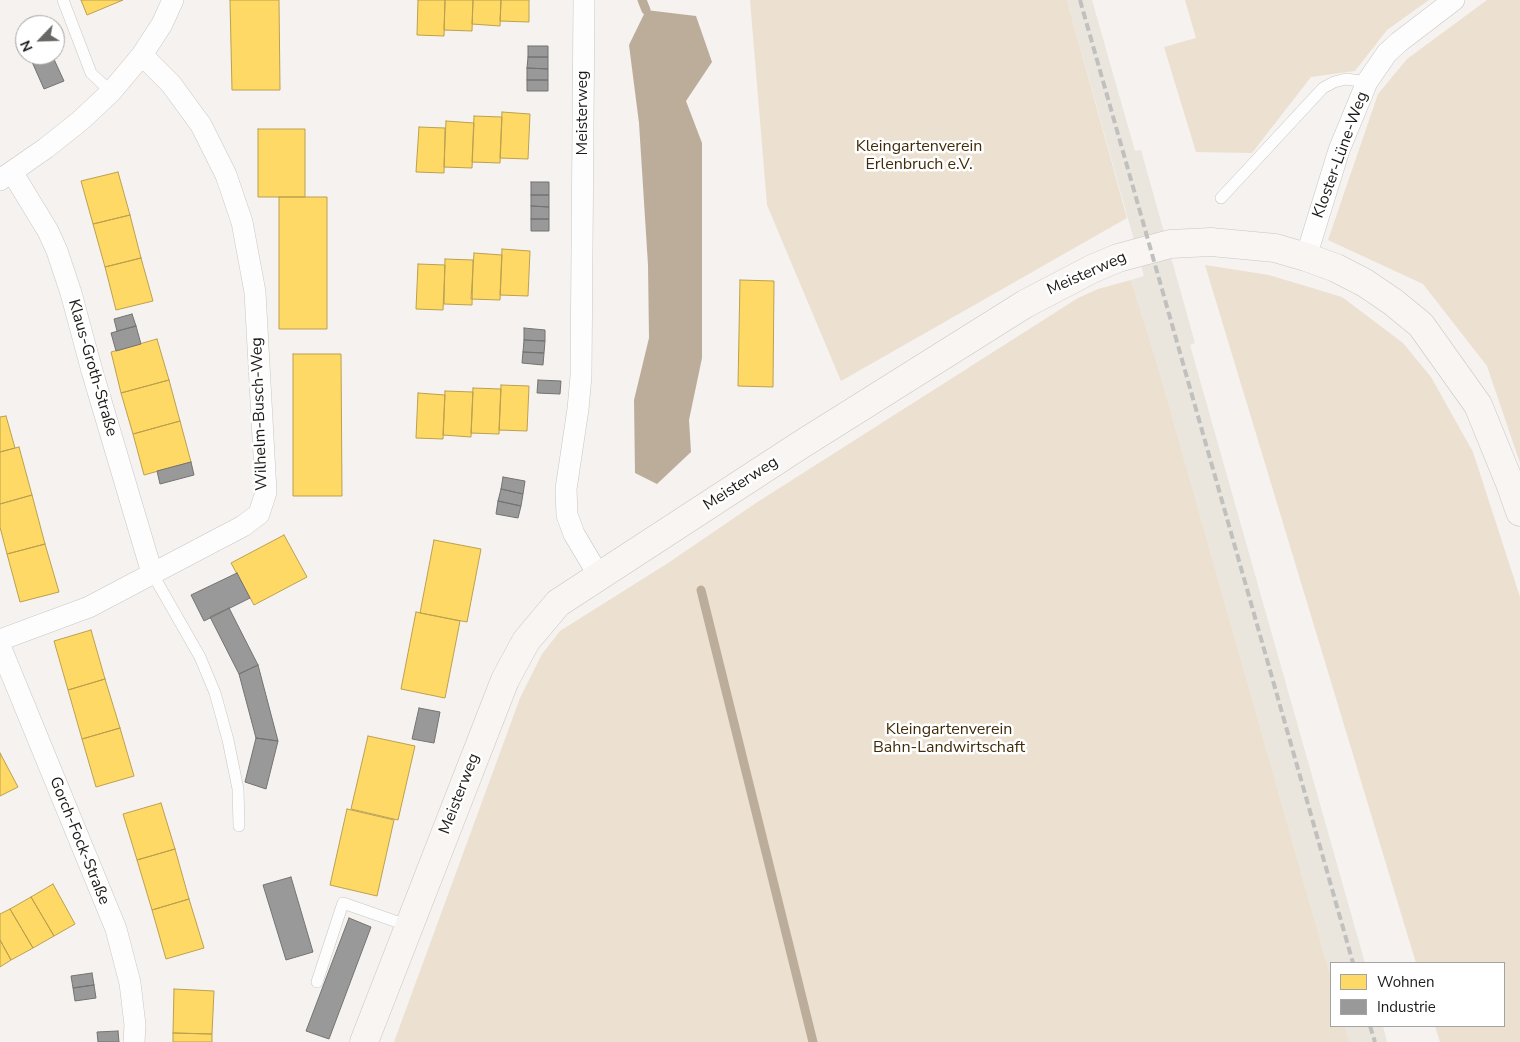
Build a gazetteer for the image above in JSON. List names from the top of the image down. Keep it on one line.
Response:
{"streets":{"street":["Meisterweg","Kloster-Lüne-Weg","Klaus-Groth-Straße","Wilhelm-Busch-Weg","Gorch-Fock-Straße"]},"crossings":[["Meisterweg","Kloster-Lüne-Weg"],["Klaus-Groth-Straße","Wilhelm-Busch-Weg"]],"parks":["Kleingartenverein Erlenbruch e.V.","Kleingartenverein Bahn-Landwirtschaft"],"legend":["Wohnen","Industrie"],"north":"bottom left"}
